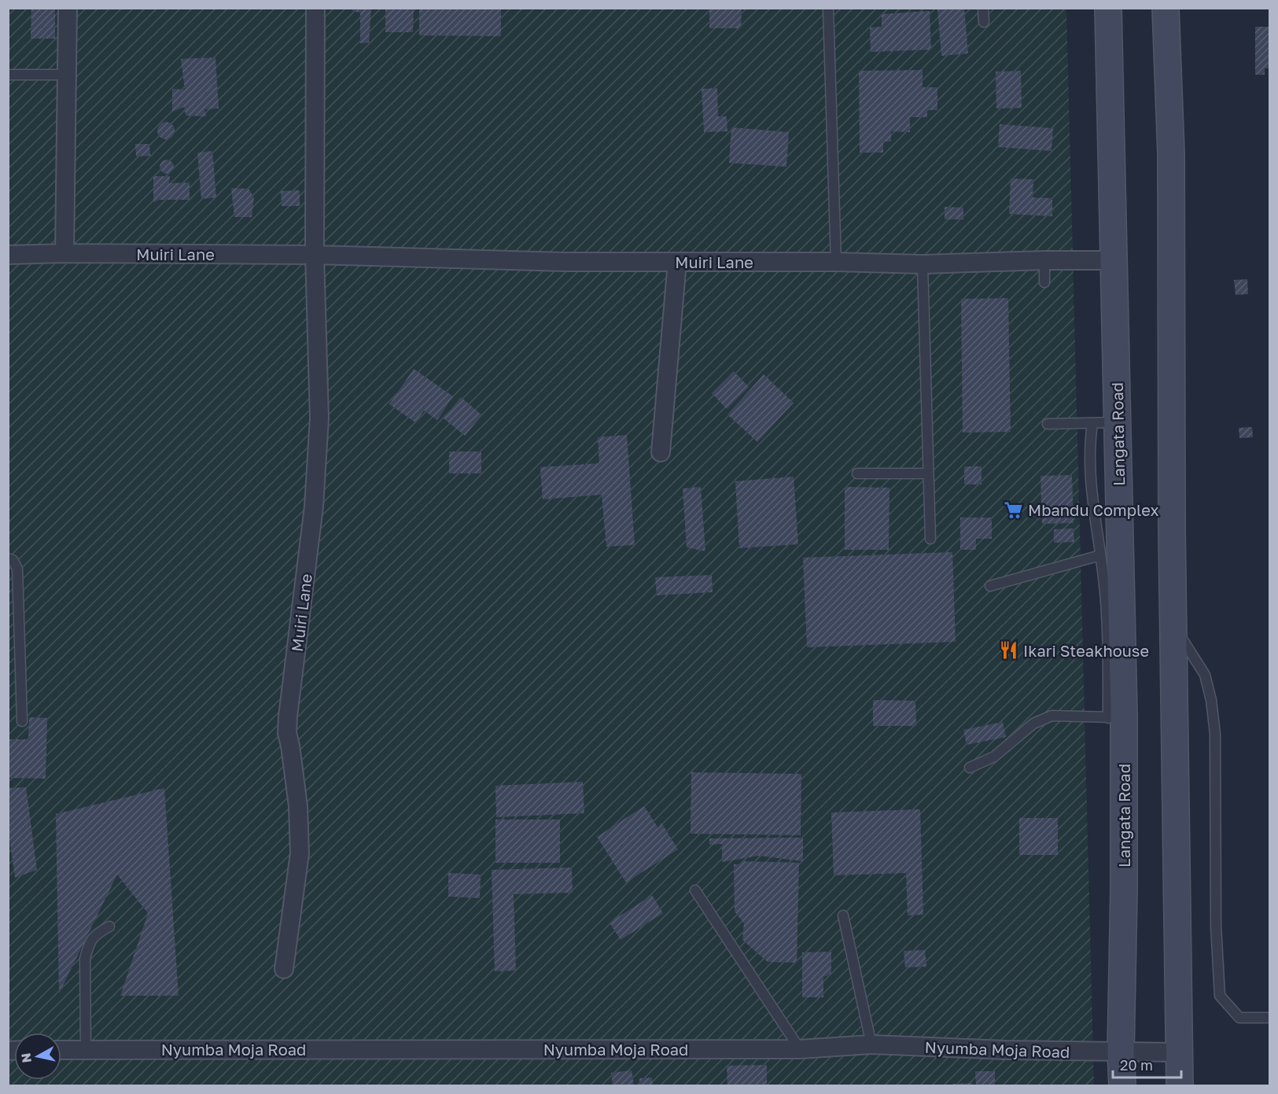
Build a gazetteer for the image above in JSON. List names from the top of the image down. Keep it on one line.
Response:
{"streets":{"main road":["Langata Road"],"street":["Muiri Lane","Nyumba Moja Road"]},"crossings":[["Muiri Lane","Langata Road"],["Langata Road","Nyumba Moja Road"]],"places":{"supermarket":["Mbandu Complex"],"restaurant":["Ikari Steakhouse"]},"scale_bar":"20 m","north":"left"}
